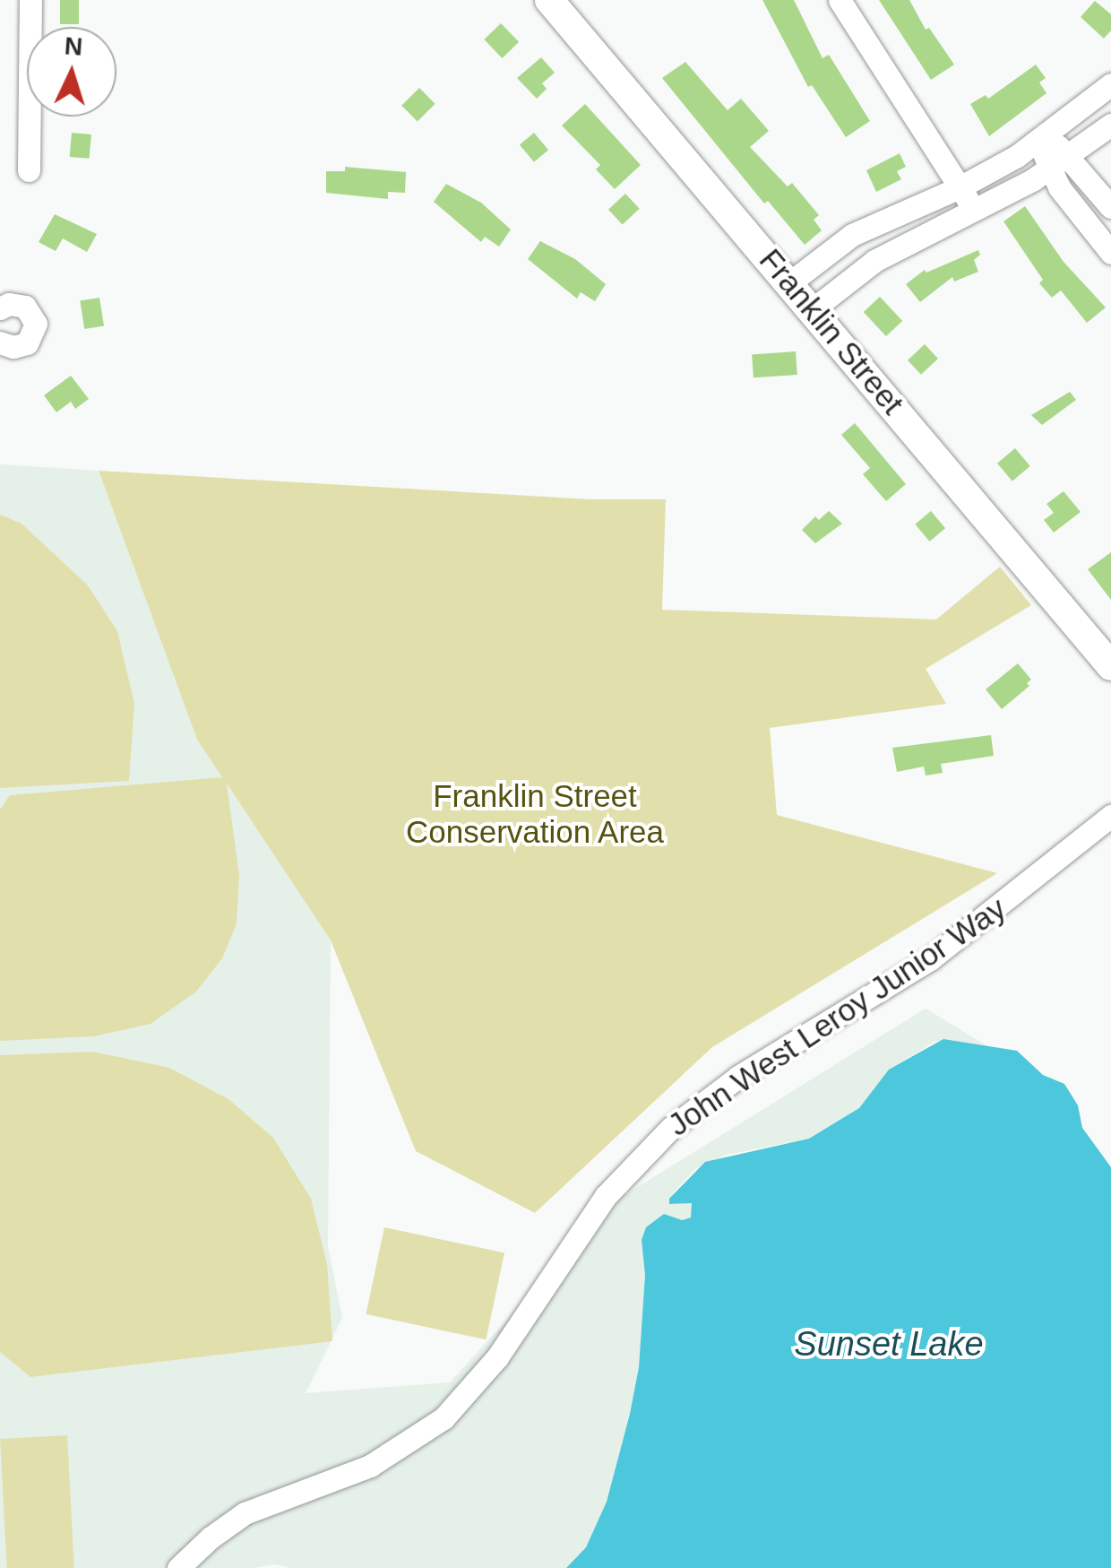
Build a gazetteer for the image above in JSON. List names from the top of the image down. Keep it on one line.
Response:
{"streets":{"main road":["Franklin Street"],"street":["John West Leroy Junior Way"]},"water":["Sunset Lake"],"parks":["Franklin Street Conservation Area"],"north":"top"}
